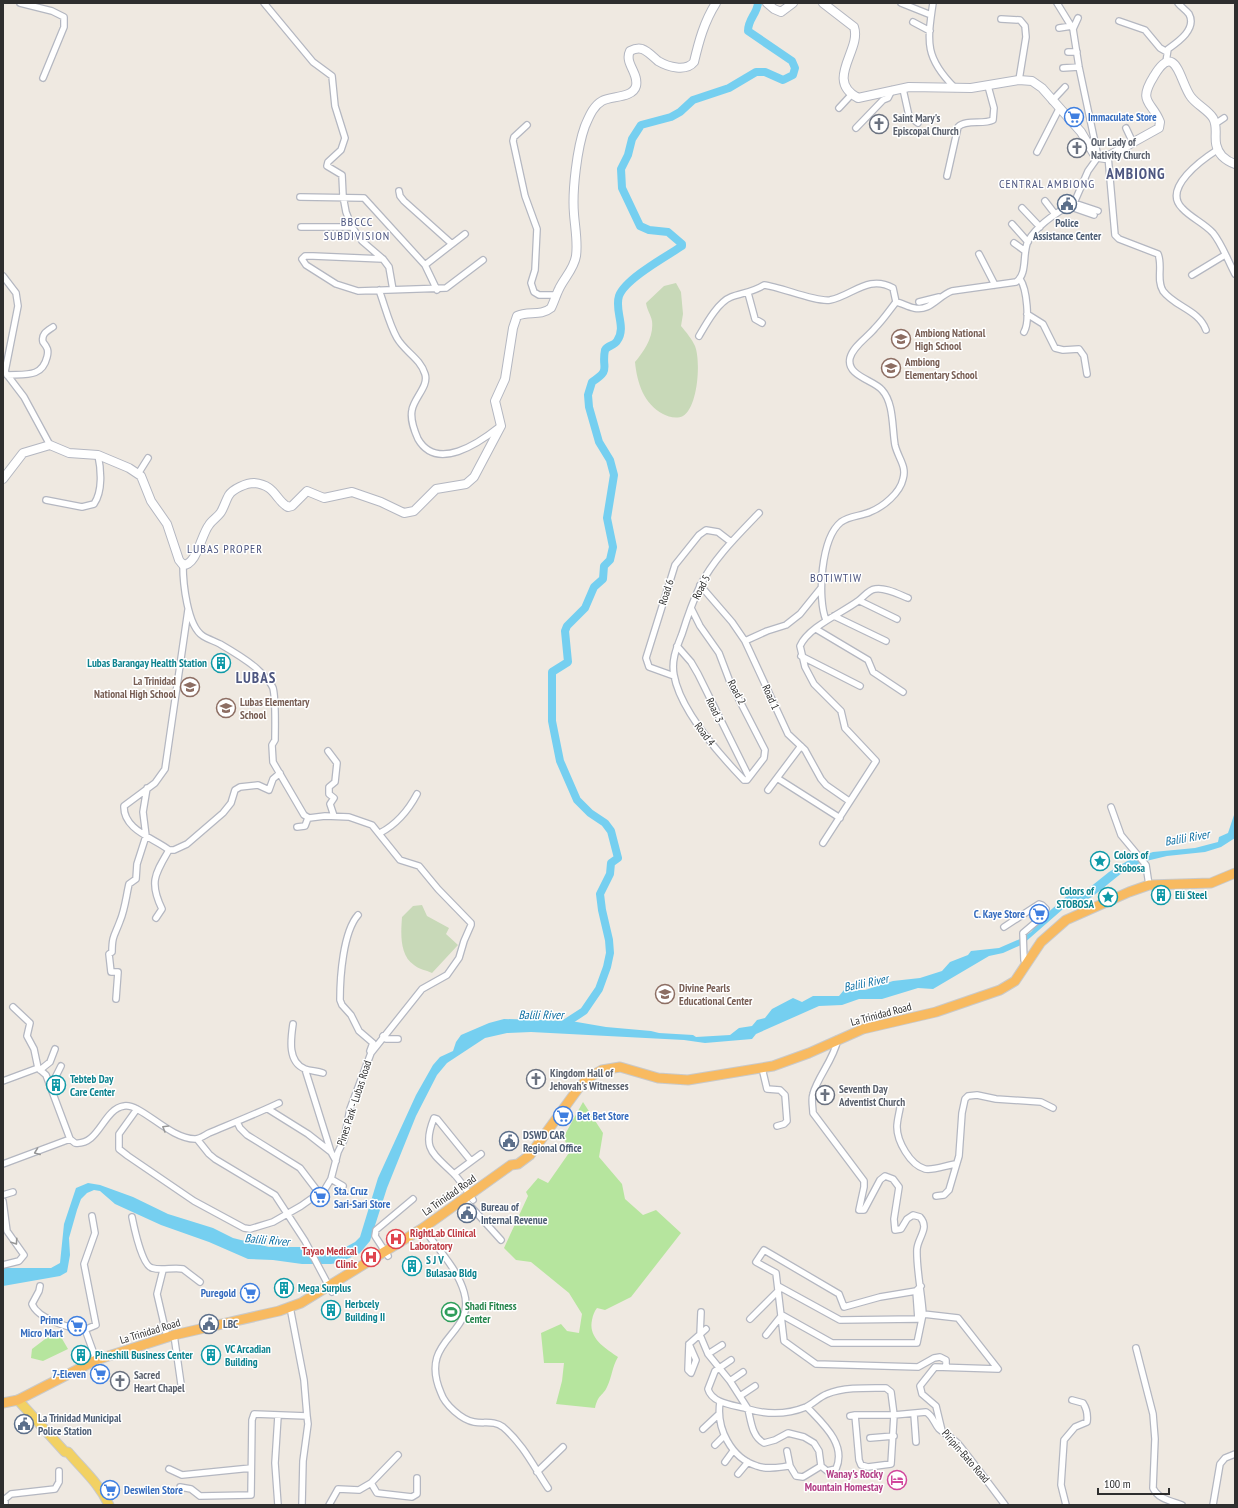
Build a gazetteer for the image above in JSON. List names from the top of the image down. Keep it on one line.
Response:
{"streets":{"highway":["La Trinidad Road"],"street":["Road 5","Road 6","Road 2","Road 1","Road 3","Road 4","Pines Park - Lubas Road","Piripin-Bato Road"]},"crossings":[["Road 5","Road 6"],["Road 5","Road 2"],["Road 5","Road 1"],["Road 5","Road 3"],["Road 5","Road 4"],["Road 6","Road 4"],["Road 2","Road 3"],["Road 2","Road 4"],["Road 3","Road 4"]],"districts":["AMBIONG","CENTRAL AMBIONG","BBCCC SUBDIVISION","LUBAS PROPER","BOTIWTIW","LUBAS"],"water":["Balili River"],"places":{"supermarket":["Immaculate Store","C. Kaye Store","Bet Bet Store","Sta. Cruz Sari-Sari Store","Puregold","Prime Micro Mart","7-Eleven","Deswilen Store"],"church":["Saint Mary's Episcopal Church","Our Lady of Nativity Church","Kingdom Hall of Jehovah's Witnesses","Seventh Day Adventist Church","Sacred Heart Chapel"],"public building":["Police Assistance Center","DSWD CAR Regional Office","Bureau of Internal Revenue","LBC","La Trinidad Municipal Police Station"],"school or university":["Ambiong National High School","Ambiong Elementary School","La Trinidad National High School","Lubas Elementary School","Divine Pearls Educational Center"],"building":["Lubas Barangay Health Station","Eli Steel","Tebteb Day Care Center","S J V Bulasao Bldg","Mega Surplus","Herbcely Building II","Pineshill Business Center","VC Arcadian Building"],"place":["Colors of Stobosa","Colors of STOBOSA"],"hospital":["RightLab Clinical Laboratory","Tayao Medical Clinic"],"sports":["Shadi Fitness Center"],"hotel":["Wanay's Rocky Mountain Homestay"]},"scale_bar":"100 m"}
